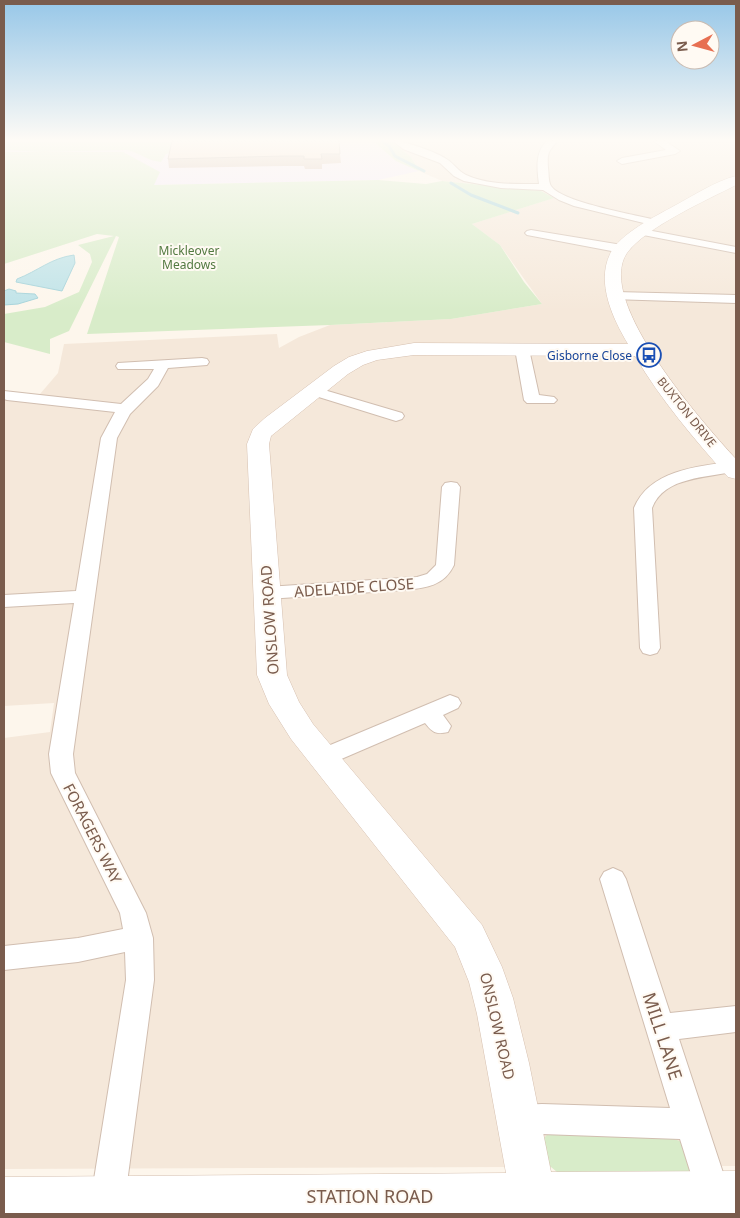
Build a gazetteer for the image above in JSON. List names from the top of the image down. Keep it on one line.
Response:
{"streets":{"street":["BUXTON DRIVE","ADELAIDE CLOSE","ONSLOW ROAD","FORAGERS WAY","MILL LANE","STATION ROAD"]},"crossings":[["BUXTON DRIVE","ONSLOW ROAD"],["ADELAIDE CLOSE","ONSLOW ROAD"],["ONSLOW ROAD","STATION ROAD"],["FORAGERS WAY","STATION ROAD"],["MILL LANE","STATION ROAD"]],"parks":["Mickleover Meadows"],"places":{"bus stop":["Gisborne Close"]},"north":"left"}
